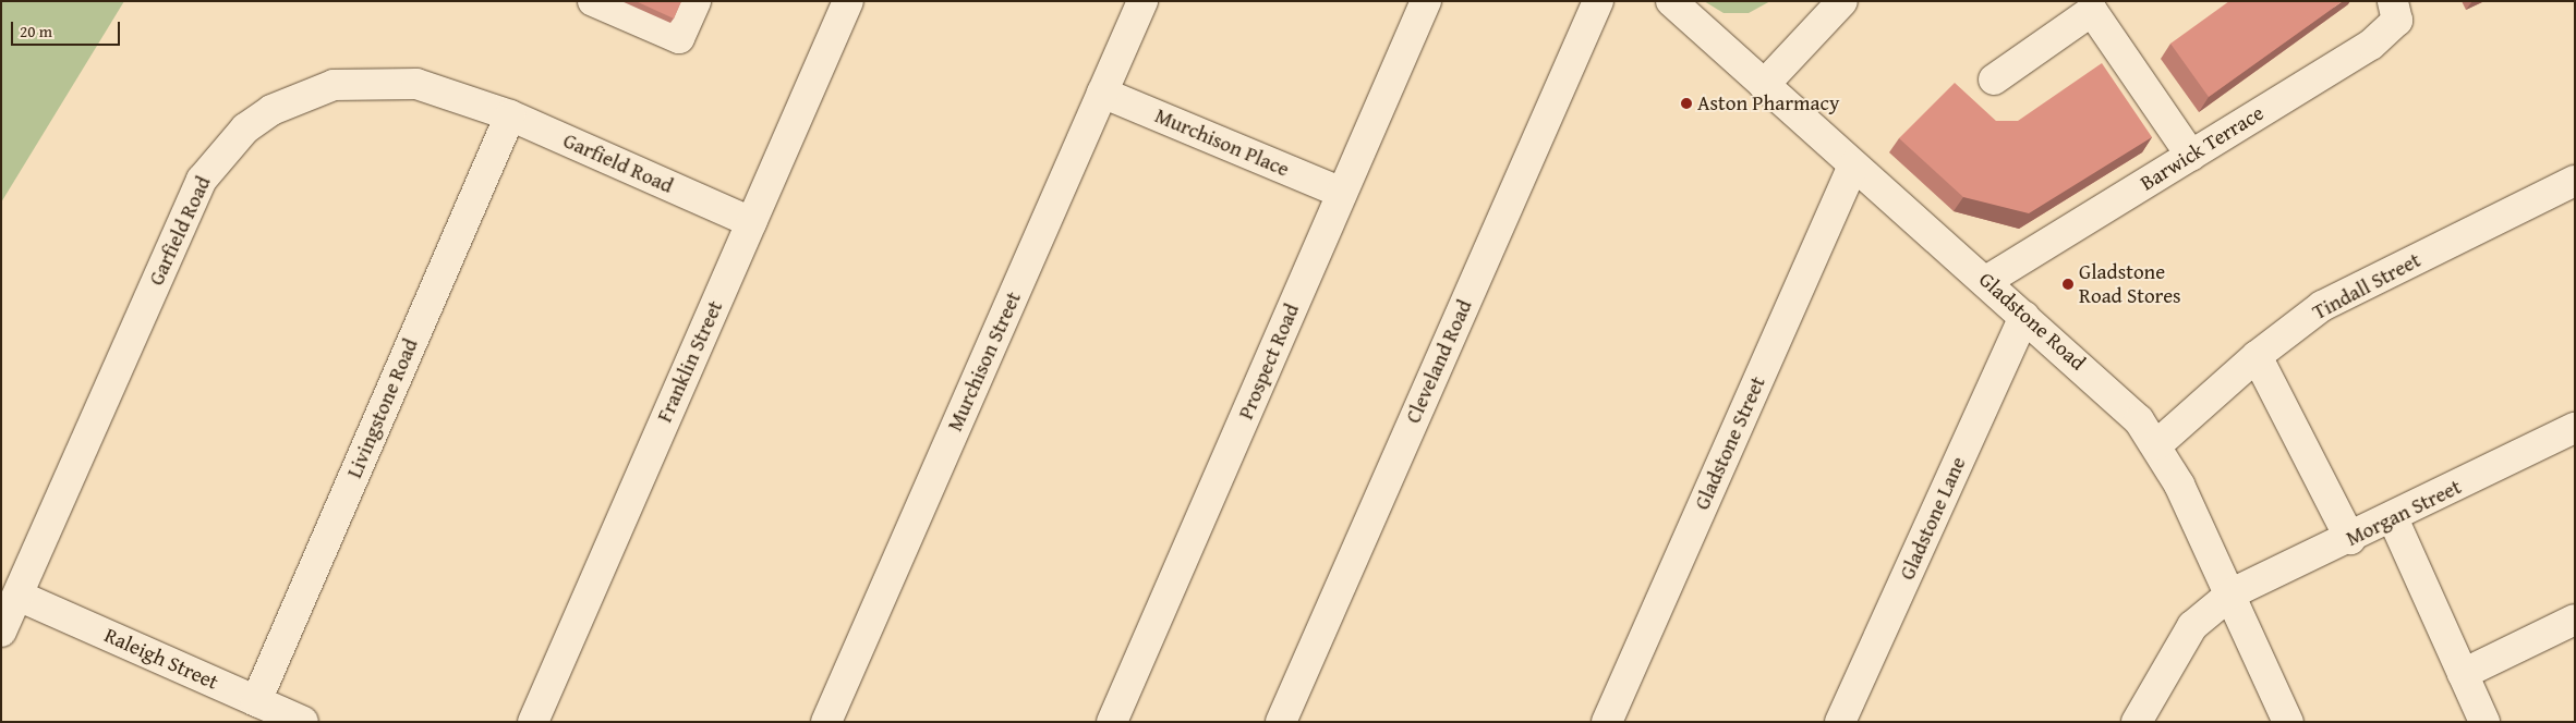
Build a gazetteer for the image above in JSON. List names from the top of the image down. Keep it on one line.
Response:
{"streets":{"street":["Murchison Place","Barwick Terrace","Garfield Road","Tindall Street","Gladstone Road","Franklin Street","Murchison Street","Prospect Road","Cleveland Road","Livingstone Road","Gladstone Street","Morgan Street","Gladstone Lane","Raleigh Street"]},"crossings":[["Murchison Place","Murchison Street"],["Murchison Place","Prospect Road"],["Barwick Terrace","Gladstone Road"],["Garfield Road","Franklin Street"],["Garfield Road","Livingstone Road"],["Garfield Road","Raleigh Street"],["Tindall Street","Gladstone Road"],["Gladstone Road","Gladstone Street"],["Gladstone Road","Morgan Street"],["Gladstone Road","Gladstone Lane"],["Livingstone Road","Raleigh Street"]],"places":["Aston Pharmacy","Gladstone Road Stores"],"scale_bar":"20 m"}
